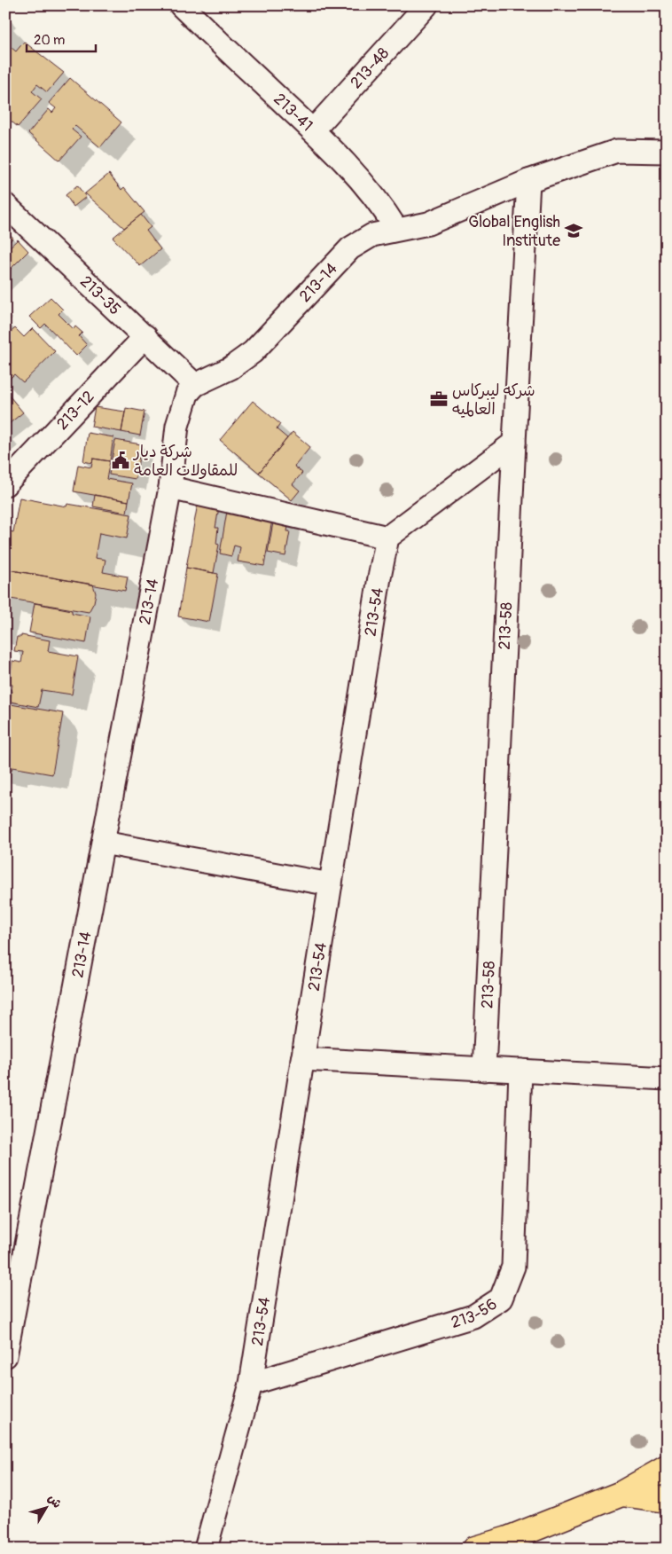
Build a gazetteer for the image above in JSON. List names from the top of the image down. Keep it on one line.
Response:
{"streets":{"street":["213-48","213-41","213-14","213-35","213-12","213-54","213-58","213-56"]},"crossings":[["213-48","213-41"],["213-41","213-14"],["213-14","213-35"],["213-14","213-58"],["213-35","213-12"],["213-54","213-56"]],"places":{"school or university":["Global English Institute"],"office":["شركه ليبركاس العالميه"],"public building":["شركة ديار للمقاولات العامة"]},"scale_bar":"20 m","north":"top right"}
